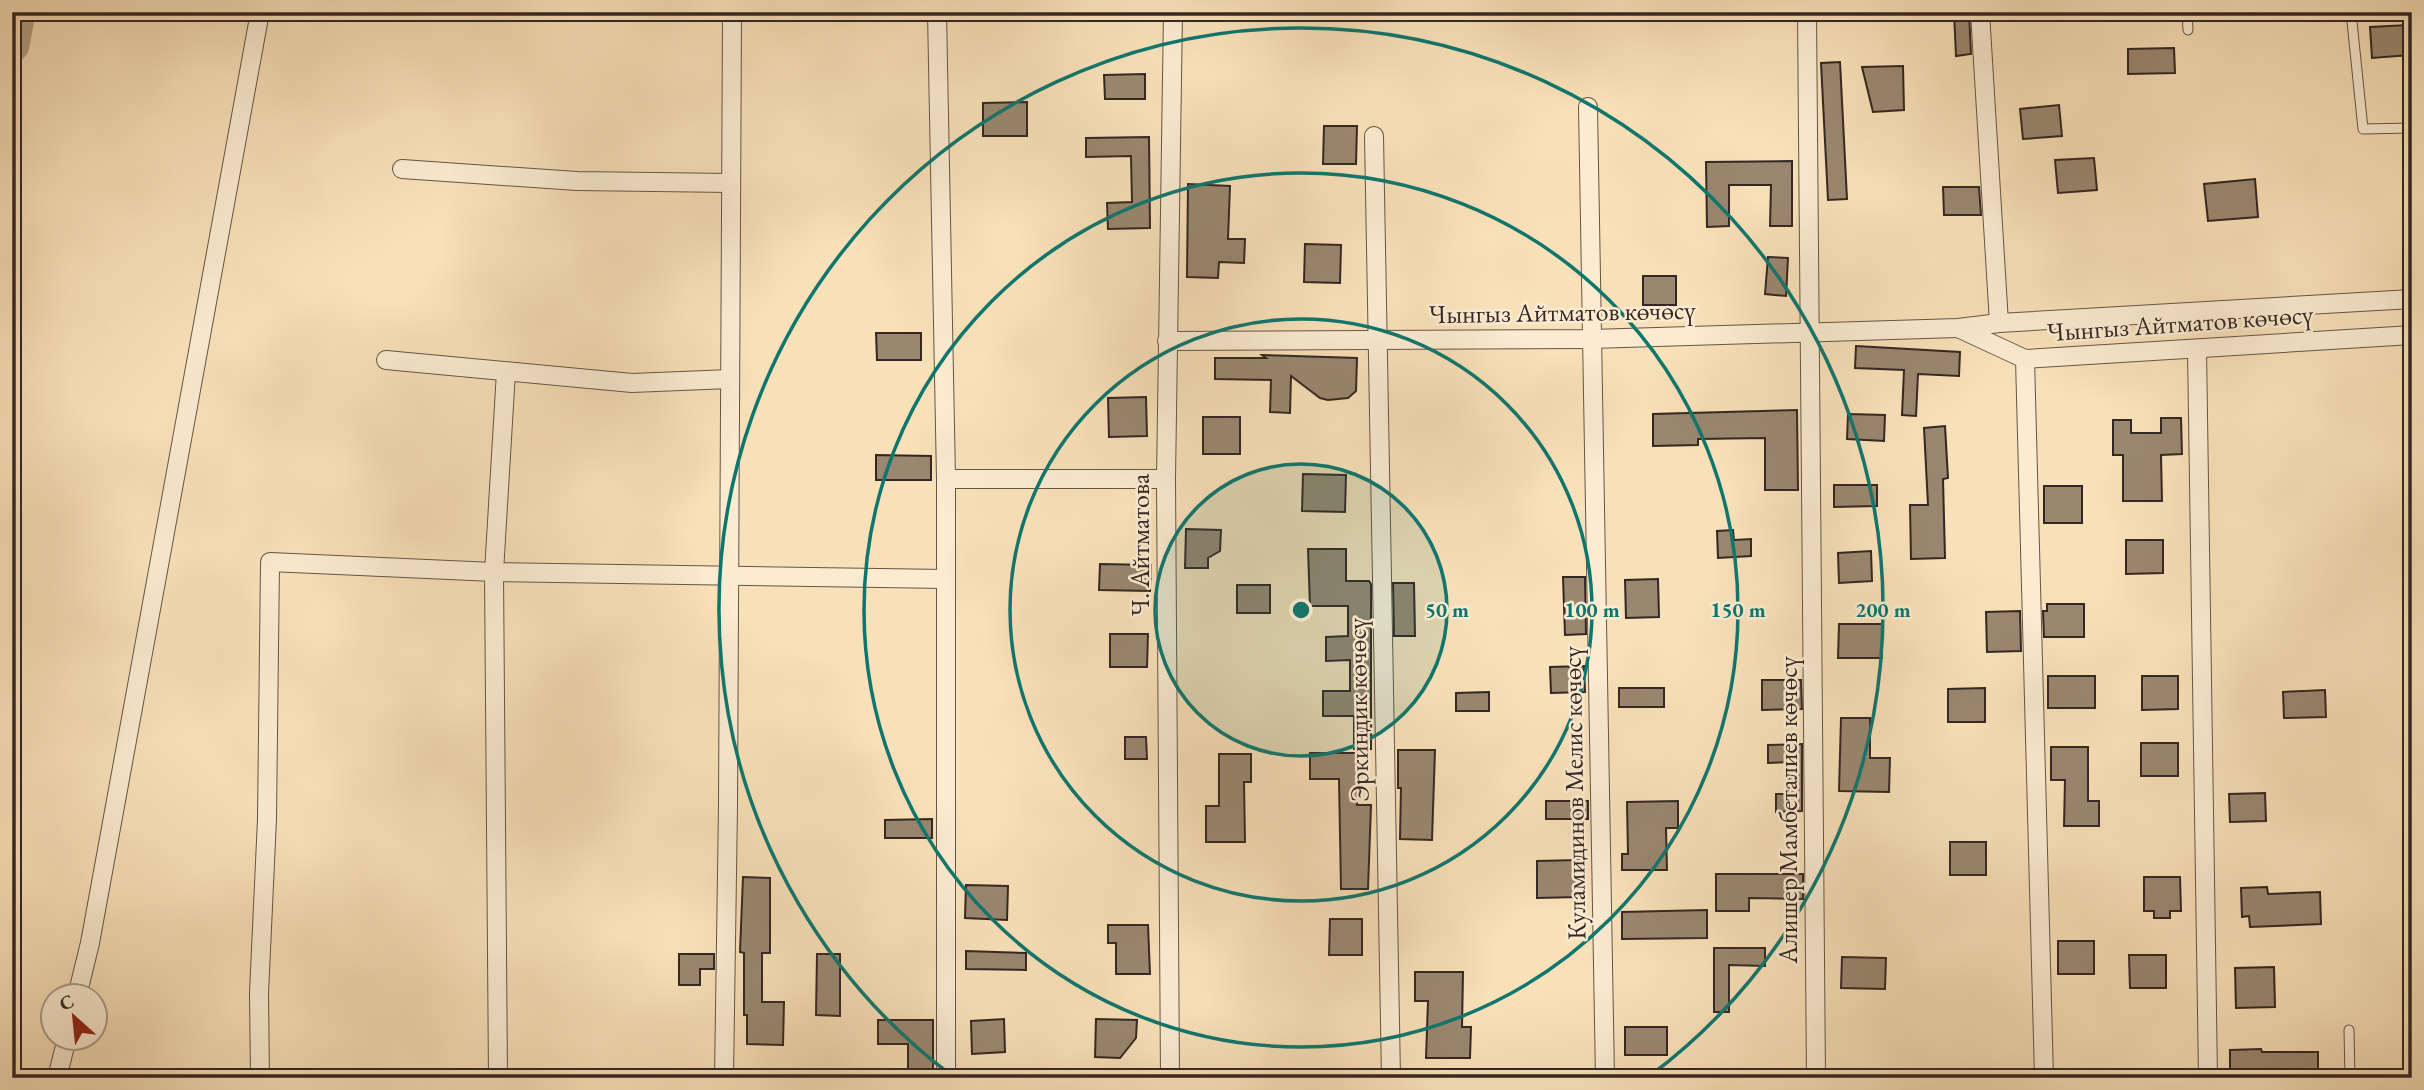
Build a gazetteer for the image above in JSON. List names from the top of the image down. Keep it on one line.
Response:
{"streets":{"street":["Чынгыз Айтматов көчөсү","Ч. Айтматова","Эркиндик көчөсү","Куламидинов Мелис көчөсү","Алишер Мамбеталиев көчөсү"]},"crossings":[["Чынгыз Айтматов көчөсү","Ч. Айтматова"],["Чынгыз Айтматов көчөсү","Эркиндик көчөсү"],["Чынгыз Айтматов көчөсү","Куламидинов Мелис көчөсү"],["Чынгыз Айтматов көчөсү","Алишер Мамбеталиев көчөсү"]],"north":"top left","rings":["50 m","100 m","150 m","200 m"]}
